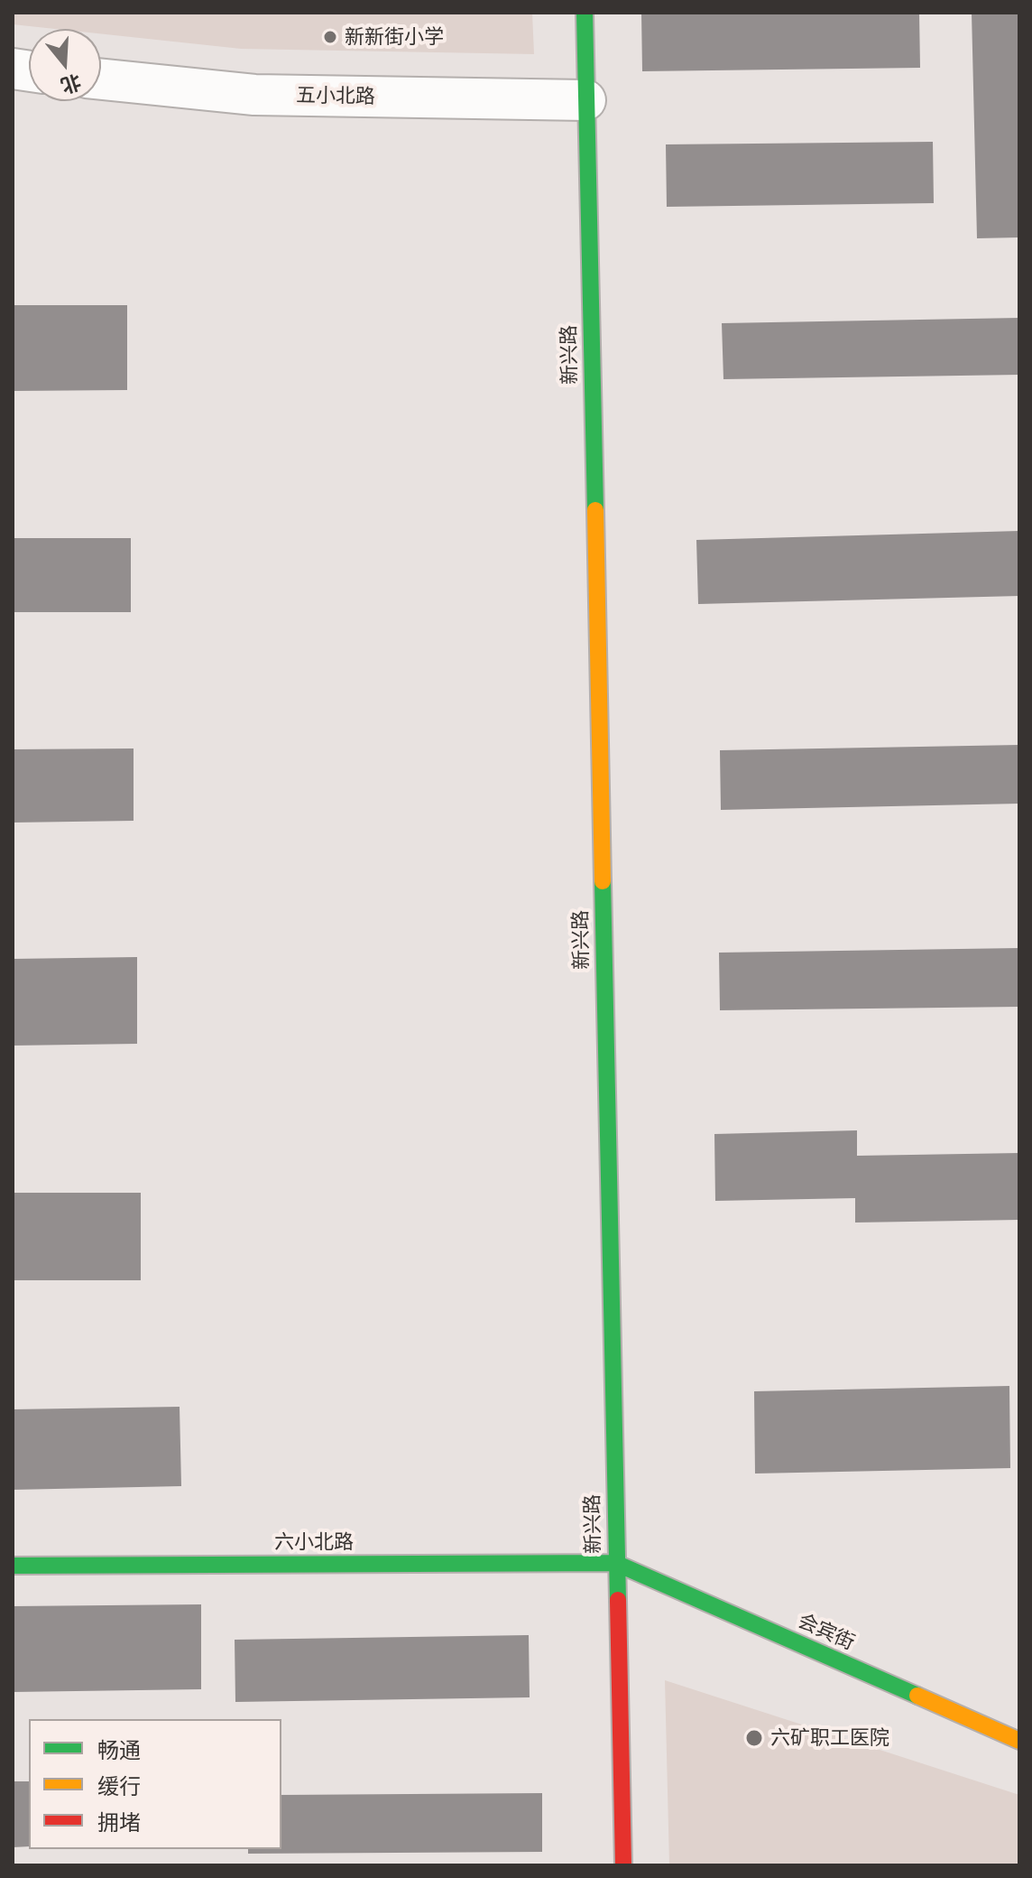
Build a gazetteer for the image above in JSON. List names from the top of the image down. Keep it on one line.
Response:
{"streets":{"main road":["新兴路","六小北路","会宾街"],"street":["五小北路"]},"crossings":[["五小北路","新兴路"],["新兴路","六小北路"],["新兴路","会宾街"],["六小北路","会宾街"]],"places":["新新街小学","六矿职工医院"],"legend":["畅通","缓行","拥堵"],"north":"bottom"}
